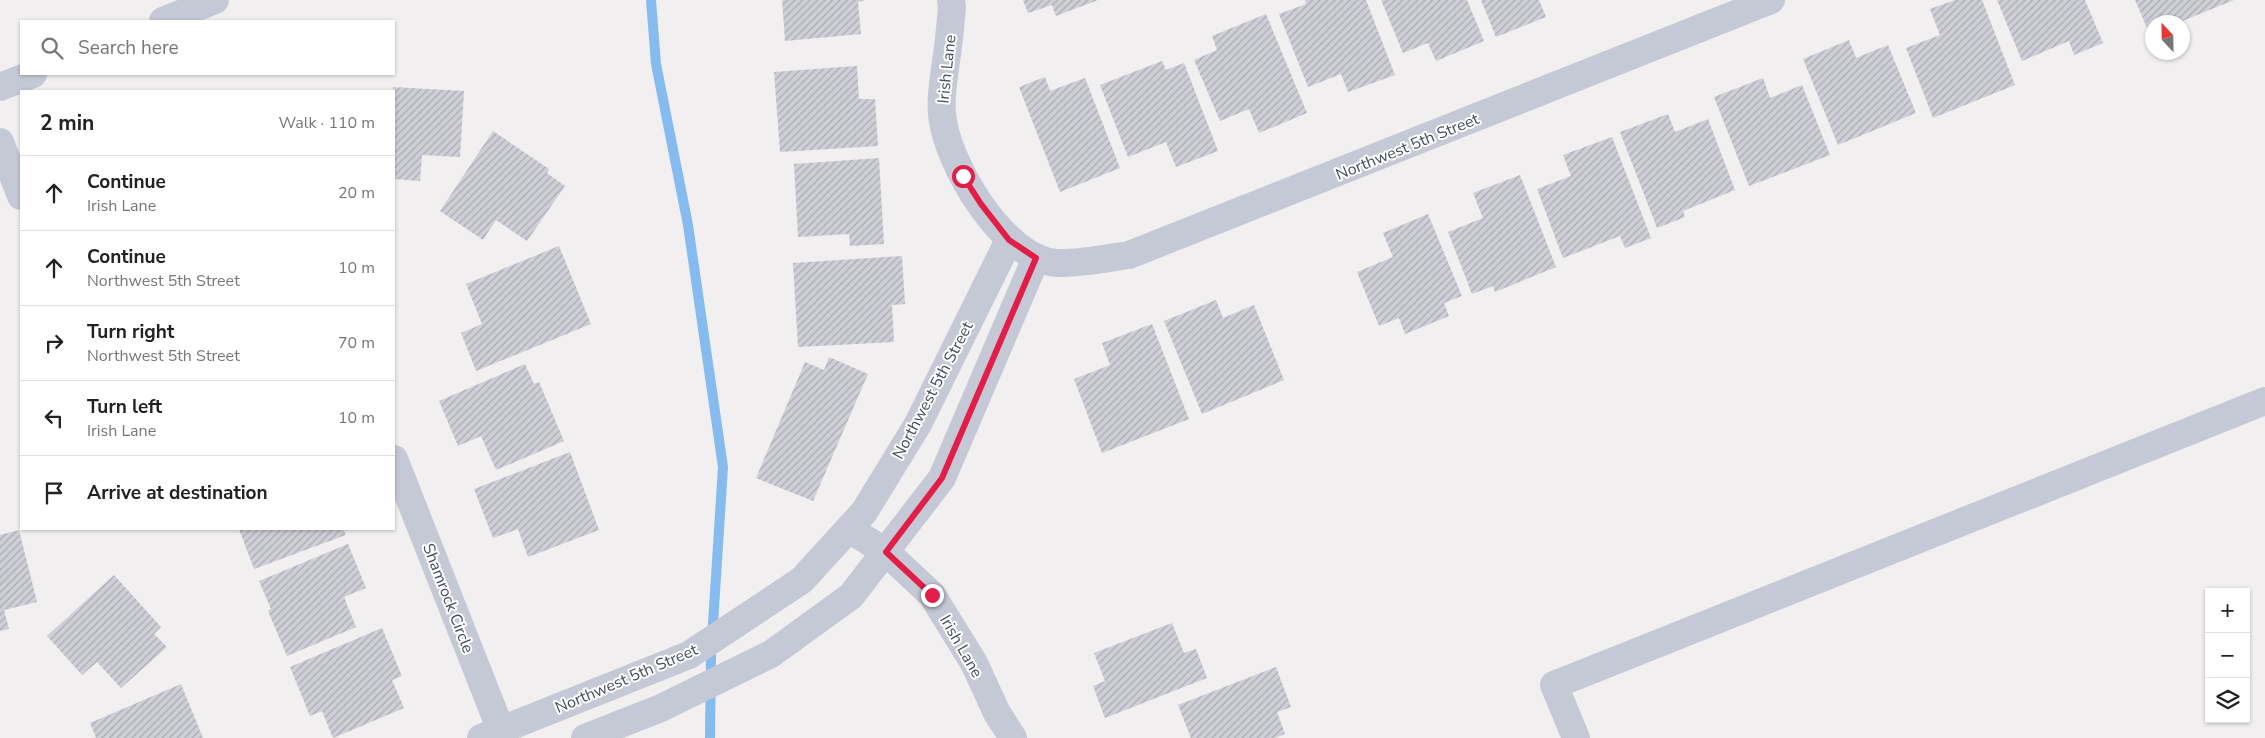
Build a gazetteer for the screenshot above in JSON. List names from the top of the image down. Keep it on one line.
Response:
{"streets":{"street":["Irish Lane","Northwest 5th Street","Shamrock Circle"]},"crossings":[["Irish Lane","Northwest 5th Street"],["Northwest 5th Street","Shamrock Circle"]],"north":"top","page":{"search":"Search here","heading":["2 min","Walk · 110 m"],"list":[["Continue","Irish Lane","20 m"],["Continue","Northwest 5th Street","10 m"],["Turn right","Northwest 5th Street","70 m"],["Turn left","Irish Lane","10 m"],"Arrive at destination"],"map_buttons":["+","−"]}}
